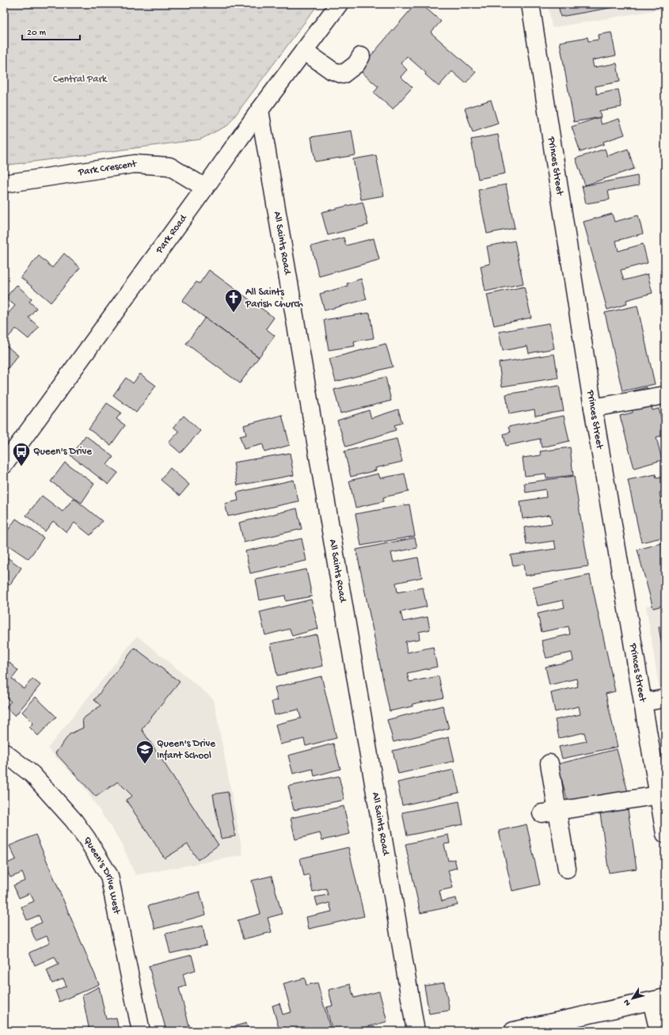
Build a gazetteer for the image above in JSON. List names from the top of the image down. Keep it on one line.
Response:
{"streets":{"street":["Princes Street","Park Crescent","Park Road","All Saints Road","Queen's Drive West"]},"crossings":[["Park Crescent","Park Road"],["Park Road","All Saints Road"]],"parks":["Central Park"],"places":{"church":["All Saints Parish Church"],"bus stop":["Queen's Drive"],"school or university":["Queen's Drive Infant School"]},"scale_bar":"20 m","north":"bottom left"}
